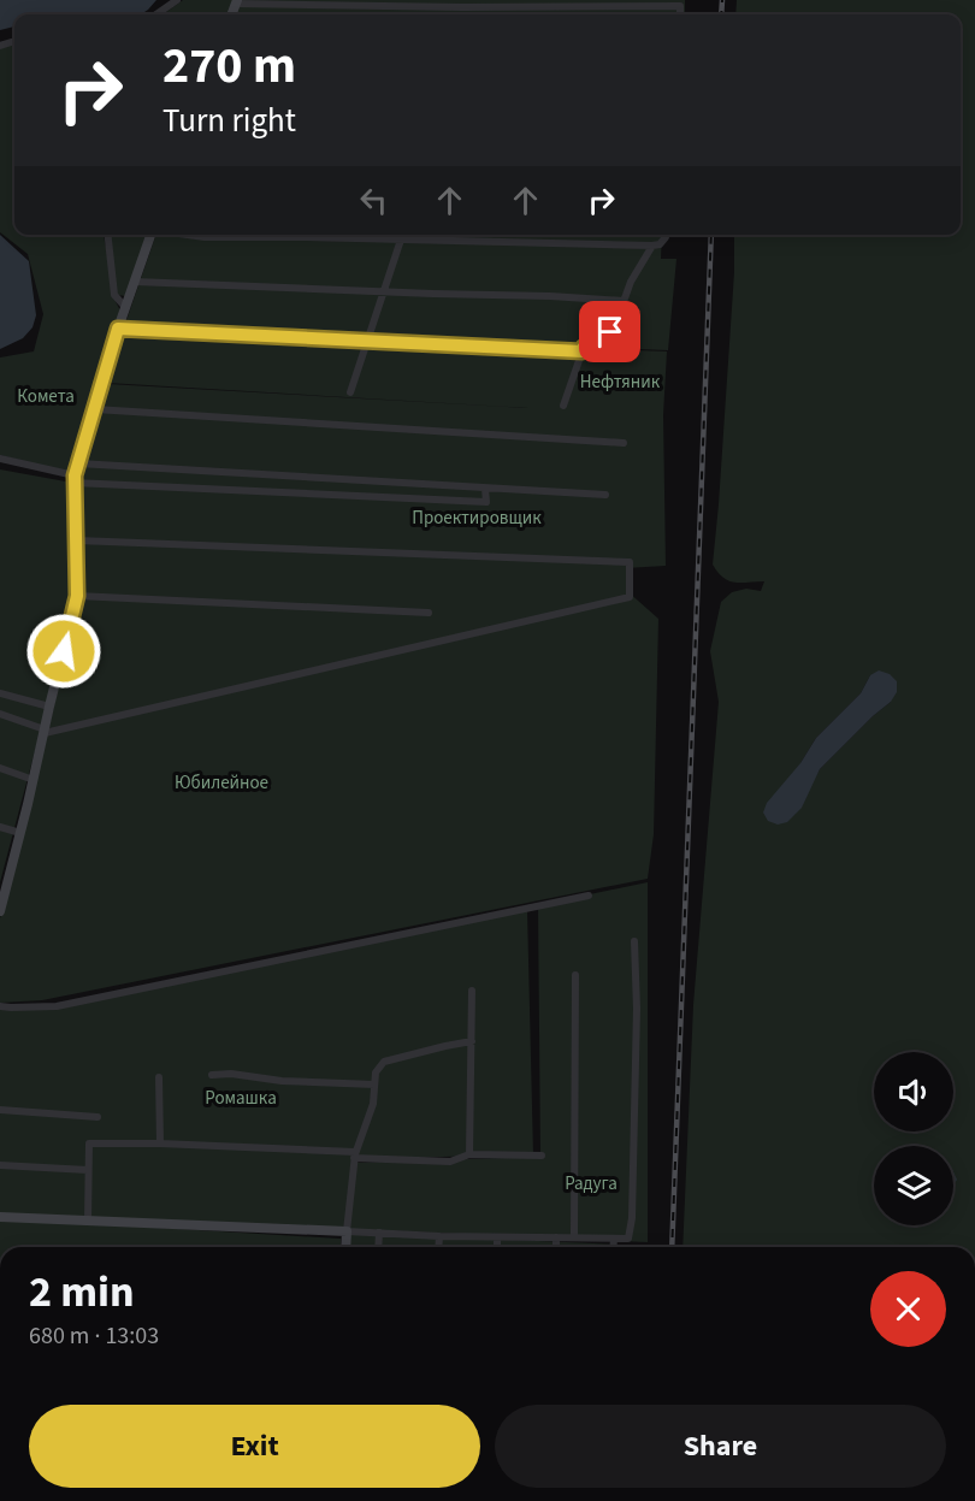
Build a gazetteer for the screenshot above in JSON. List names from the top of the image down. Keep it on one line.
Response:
{"parks":["Нефтяник","Комета","Проектировщик","Юбилейное","Ромашка","Радуга"],"page":{"turn":["270 m","Turn right"],"heading":["2 min","680 m · 13:03"],"buttons":["Exit","Share"]}}
